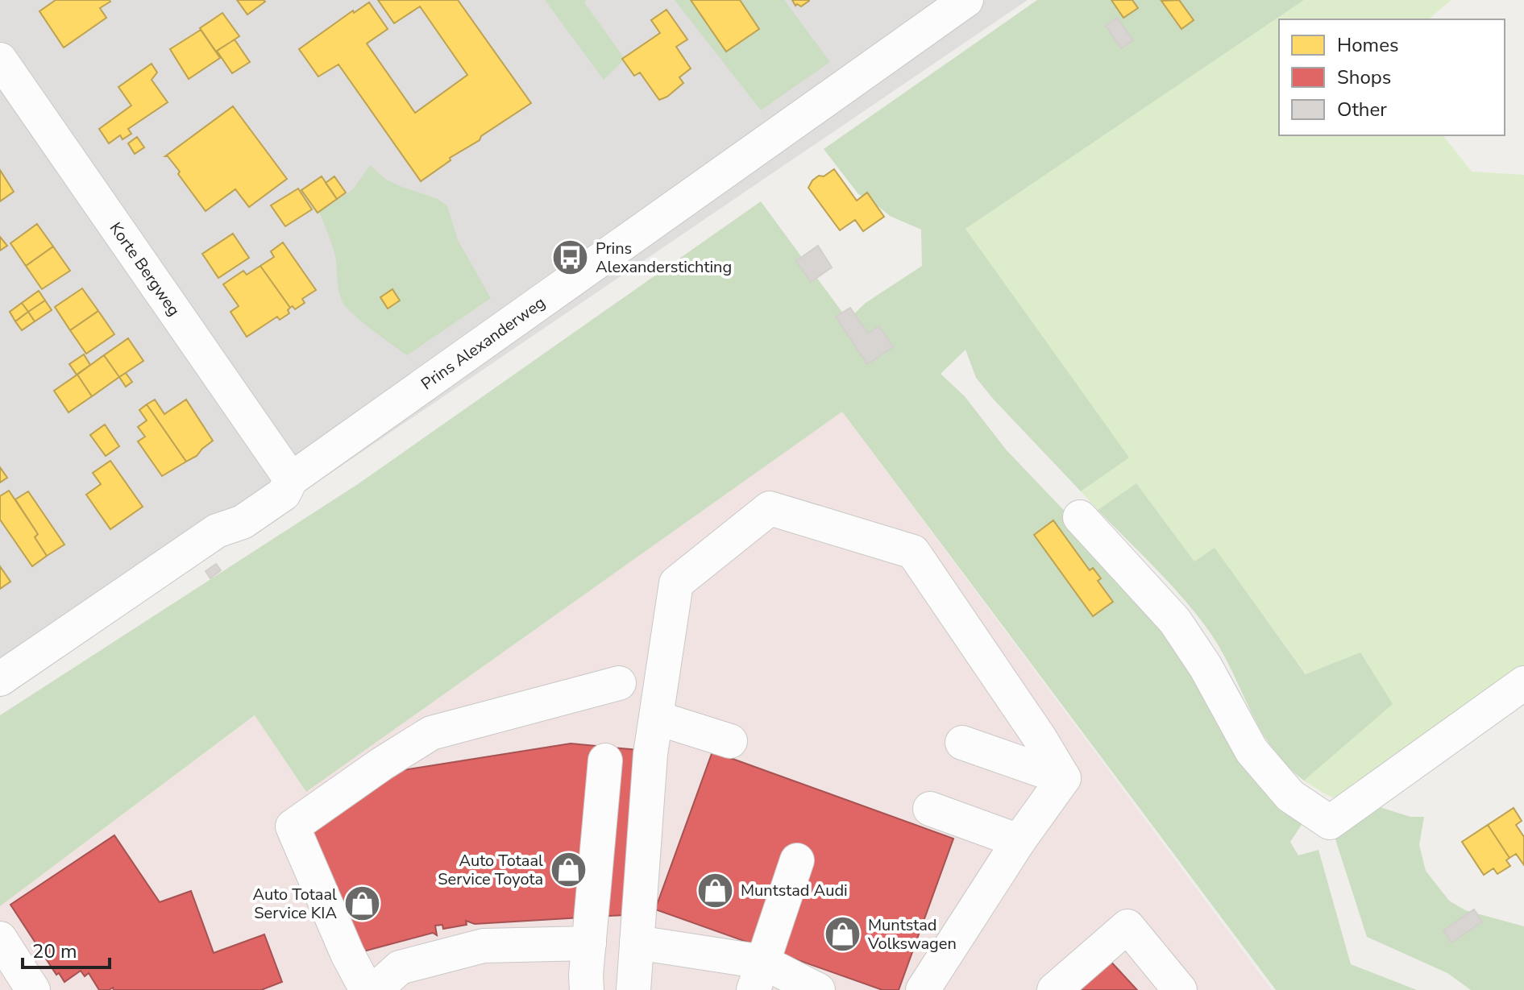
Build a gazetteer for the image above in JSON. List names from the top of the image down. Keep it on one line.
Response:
{"streets":{"street":["Korte Bergweg","Prins Alexanderweg"]},"crossings":[["Korte Bergweg","Prins Alexanderweg"]],"places":{"bus stop":["Prins Alexanderstichting"],"shop":["Auto Totaal Service Toyota","Muntstad Audi","Auto Totaal Service KIA","Muntstad Volkswagen"]},"legend":["Homes","Shops","Other"],"scale_bar":"20 m"}
